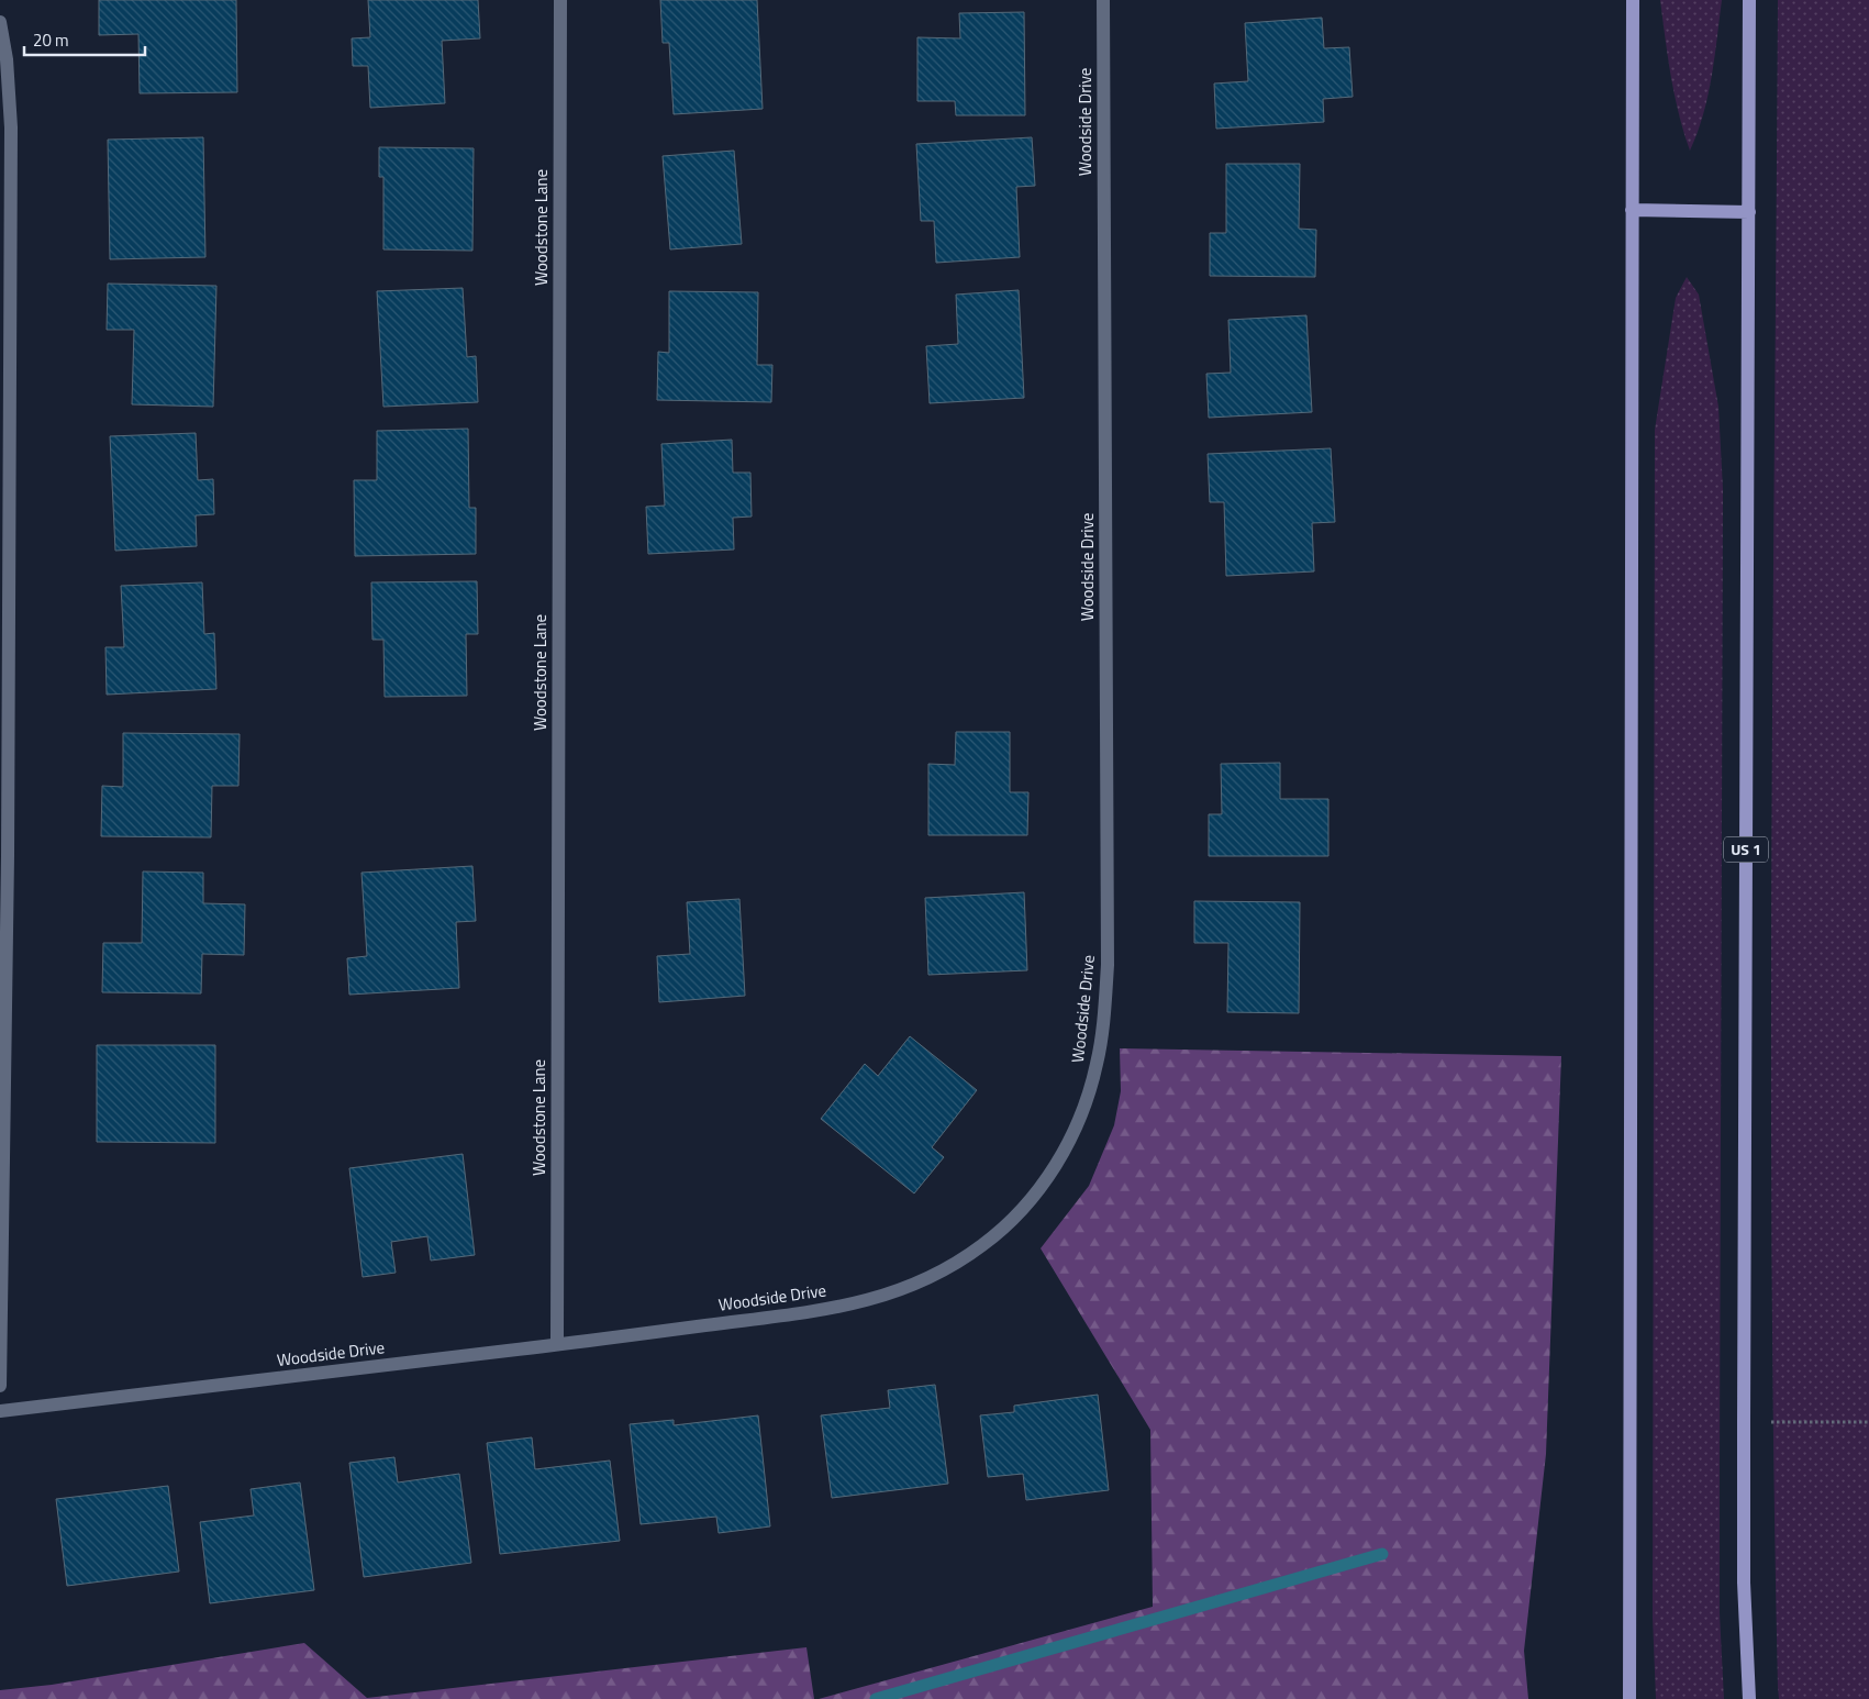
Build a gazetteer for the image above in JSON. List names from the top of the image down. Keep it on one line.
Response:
{"streets":{"main road":["US 1"],"street":["Woodside Drive","Woodstone Lane"]},"crossings":[["Woodside Drive","Woodstone Lane"]],"scale_bar":"20 m"}
